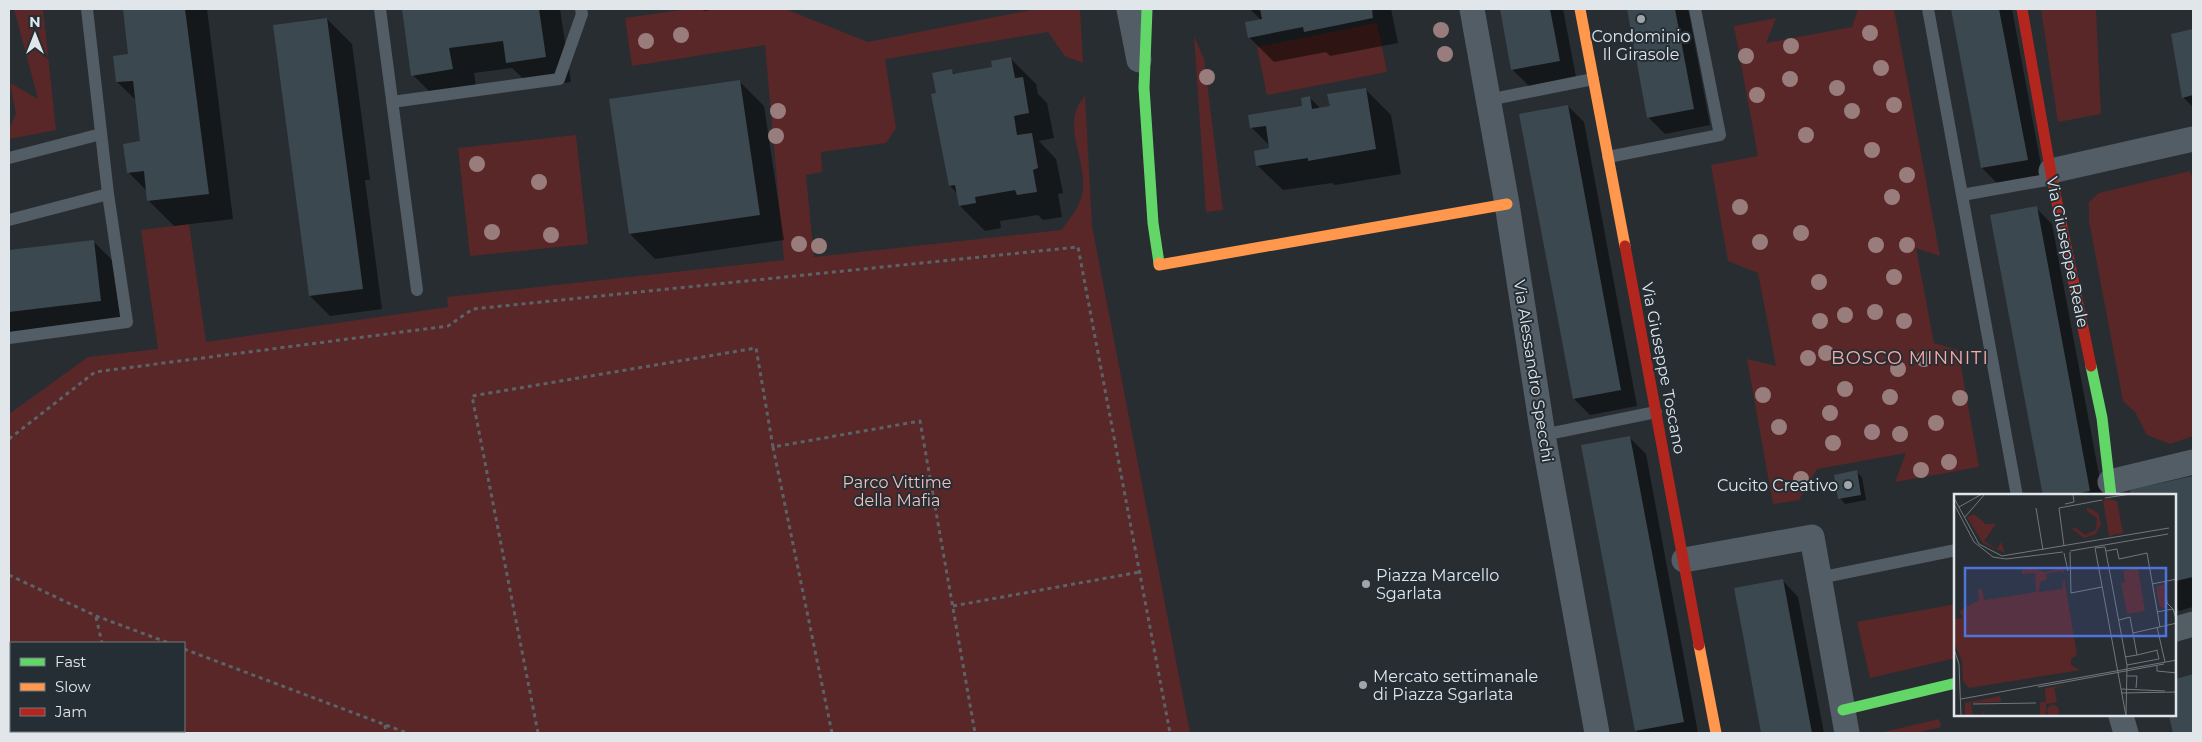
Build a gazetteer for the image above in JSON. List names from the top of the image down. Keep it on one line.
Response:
{"streets":{"street":["Via Giuseppe Reale","Via Giuseppe Toscano","Via Alessandro Specchi"]},"districts":["BOSCO MINNITI"],"parks":["Parco Vittime della Mafia"],"places":["Condominio Il Girasole","Cucito Creativo","Piazza Marcello Sgarlata","Mercato settimanale di Piazza Sgarlata"],"legend":["Fast","Slow","Jam"],"north":"top"}
